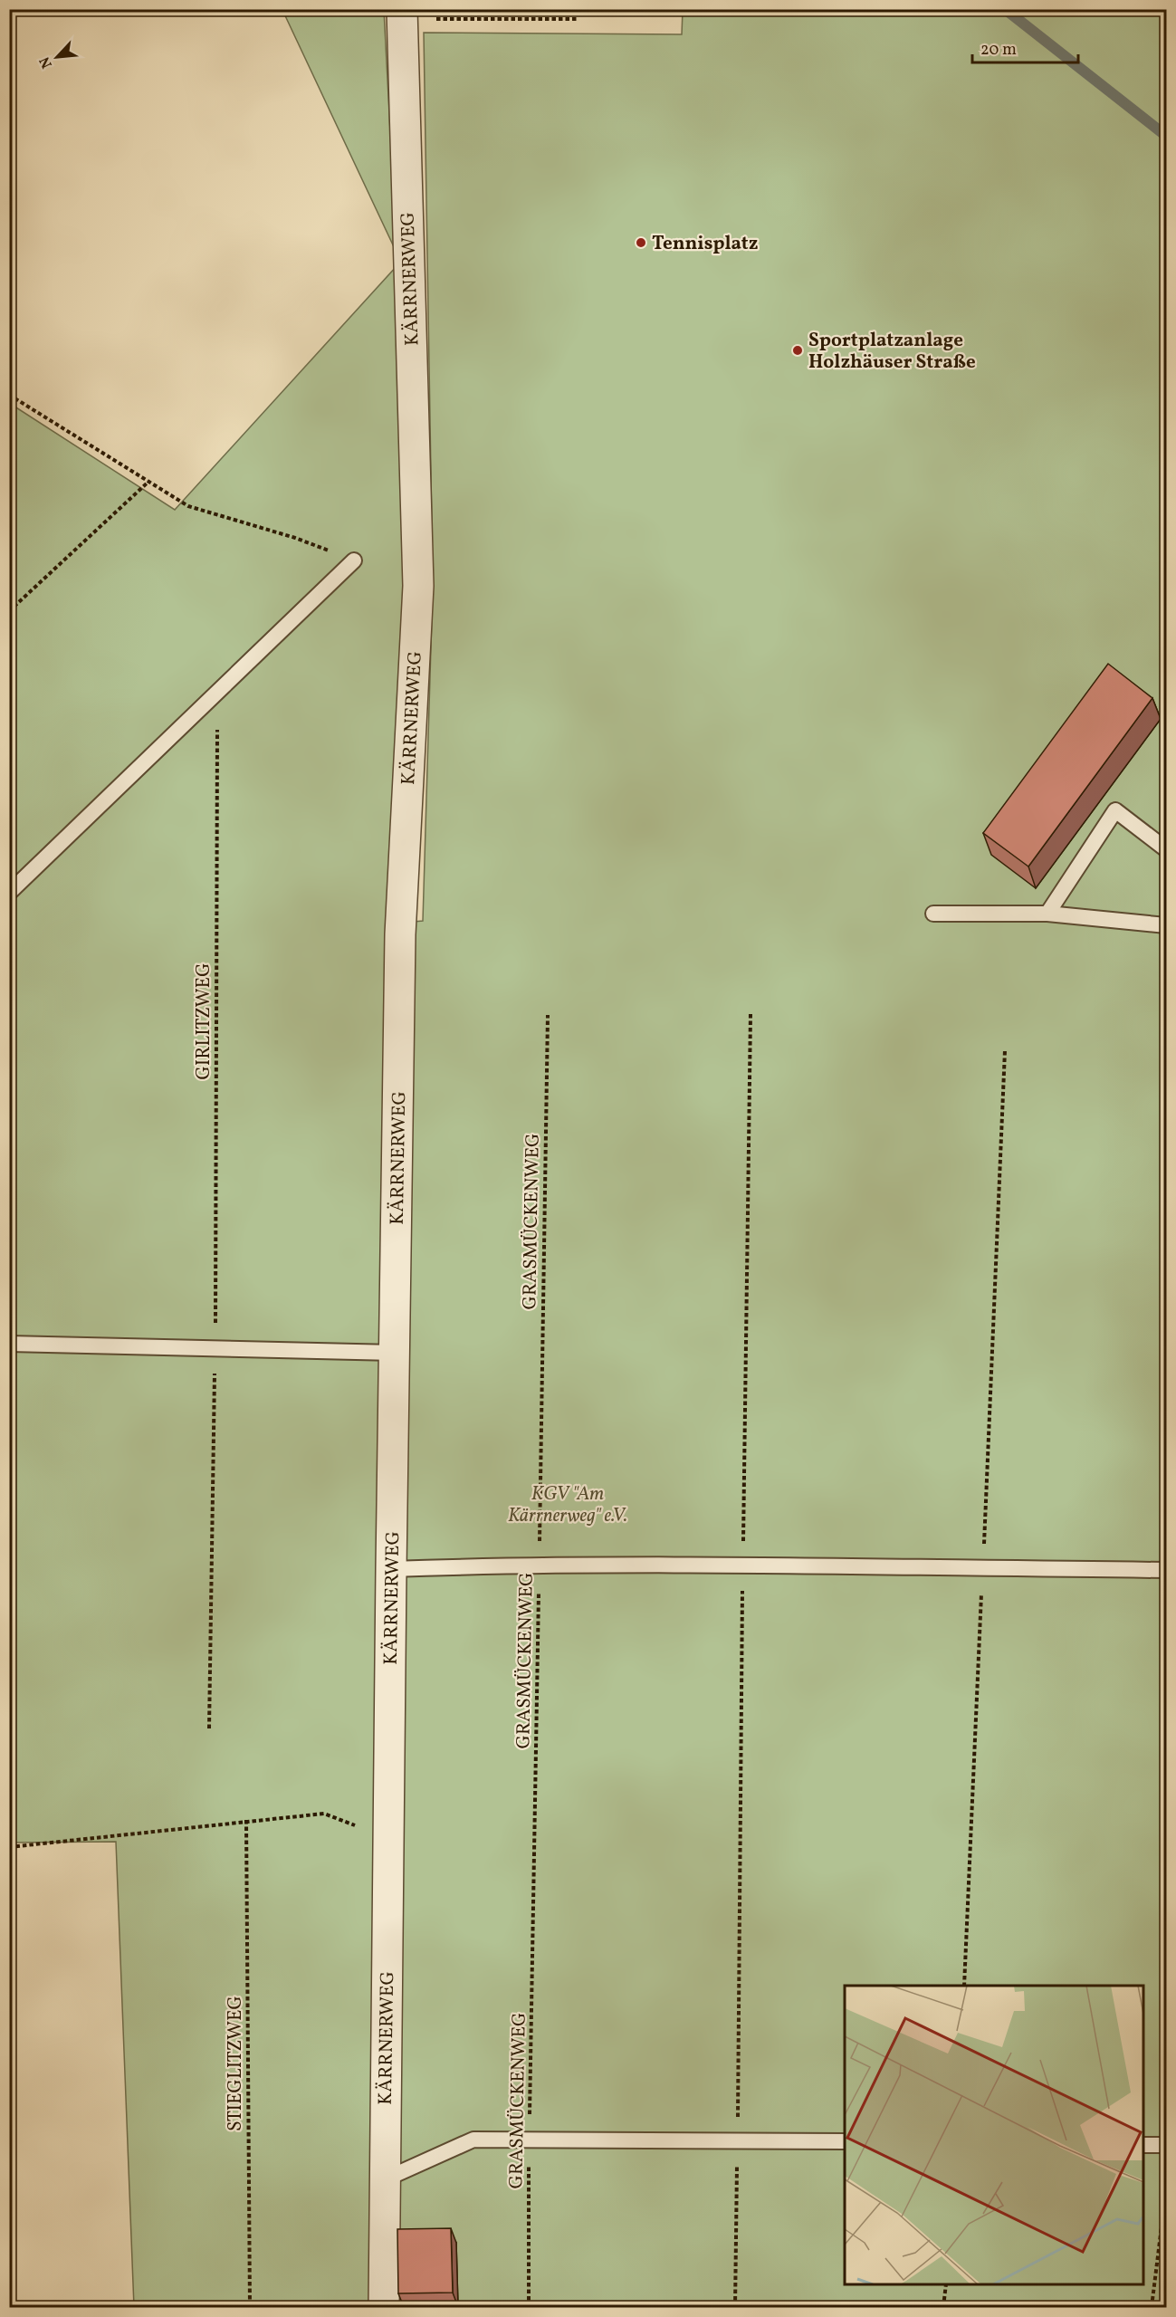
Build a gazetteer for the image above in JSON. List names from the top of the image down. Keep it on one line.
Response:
{"streets":{"street":["KÄRRNERWEG"],"path":["GIRLITZWEG","GRASMÜCKENWEG","STIEGLITZWEG"]},"parks":["KGV \"Am Kärrnerweg\" e.V."],"places":["Tennisplatz","Sportplatzanlage Holzhäuser Straße"],"scale_bar":"20 m","north":"bottom left"}
